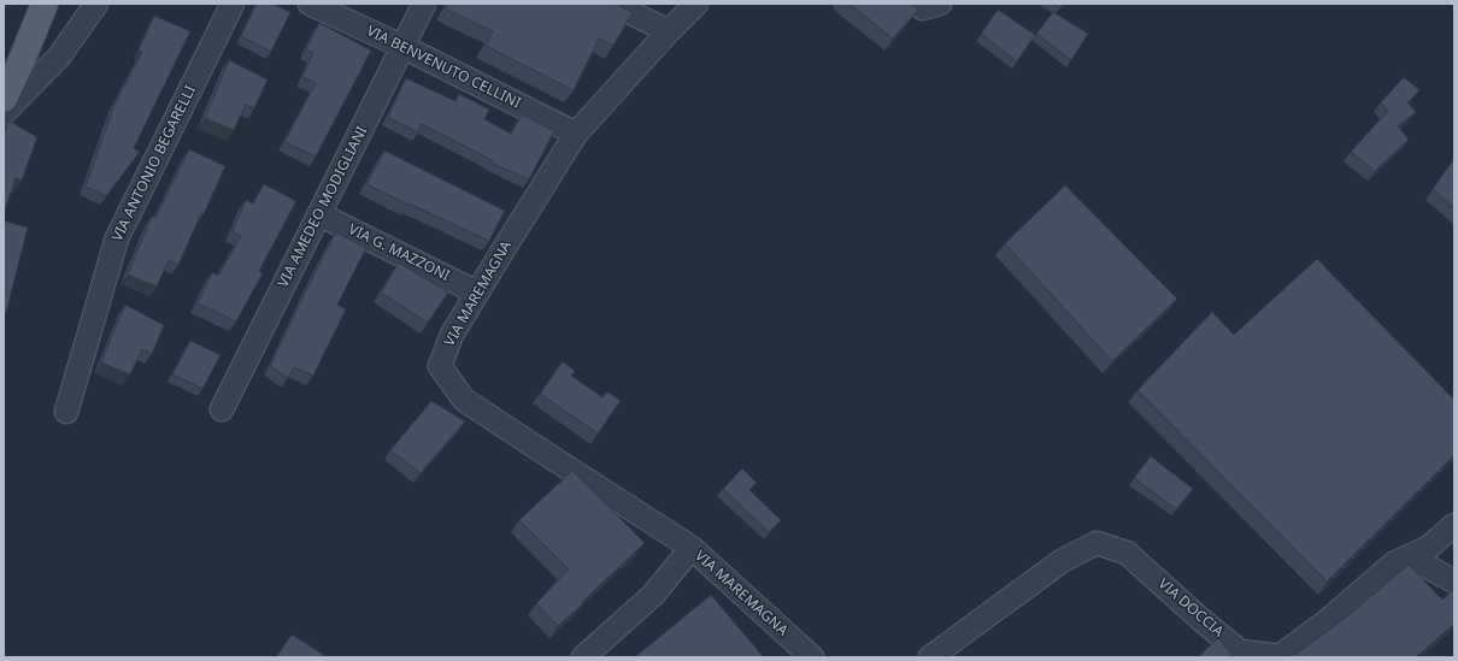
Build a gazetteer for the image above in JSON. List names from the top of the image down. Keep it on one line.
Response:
{"streets":{"street":["VIA BENVENUTO CELLINI","VIA ANTONIO BEGARELLI","VIA AMEDEO MODIGLIANI","VIA G. MAZZONI","VIA MAREMAGNA","VIA DOCCIA"]},"crossings":[["VIA BENVENUTO CELLINI","VIA AMEDEO MODIGLIANI"],["VIA BENVENUTO CELLINI","VIA MAREMAGNA"],["VIA AMEDEO MODIGLIANI","VIA G. MAZZONI"],["VIA G. MAZZONI","VIA MAREMAGNA"]]}
